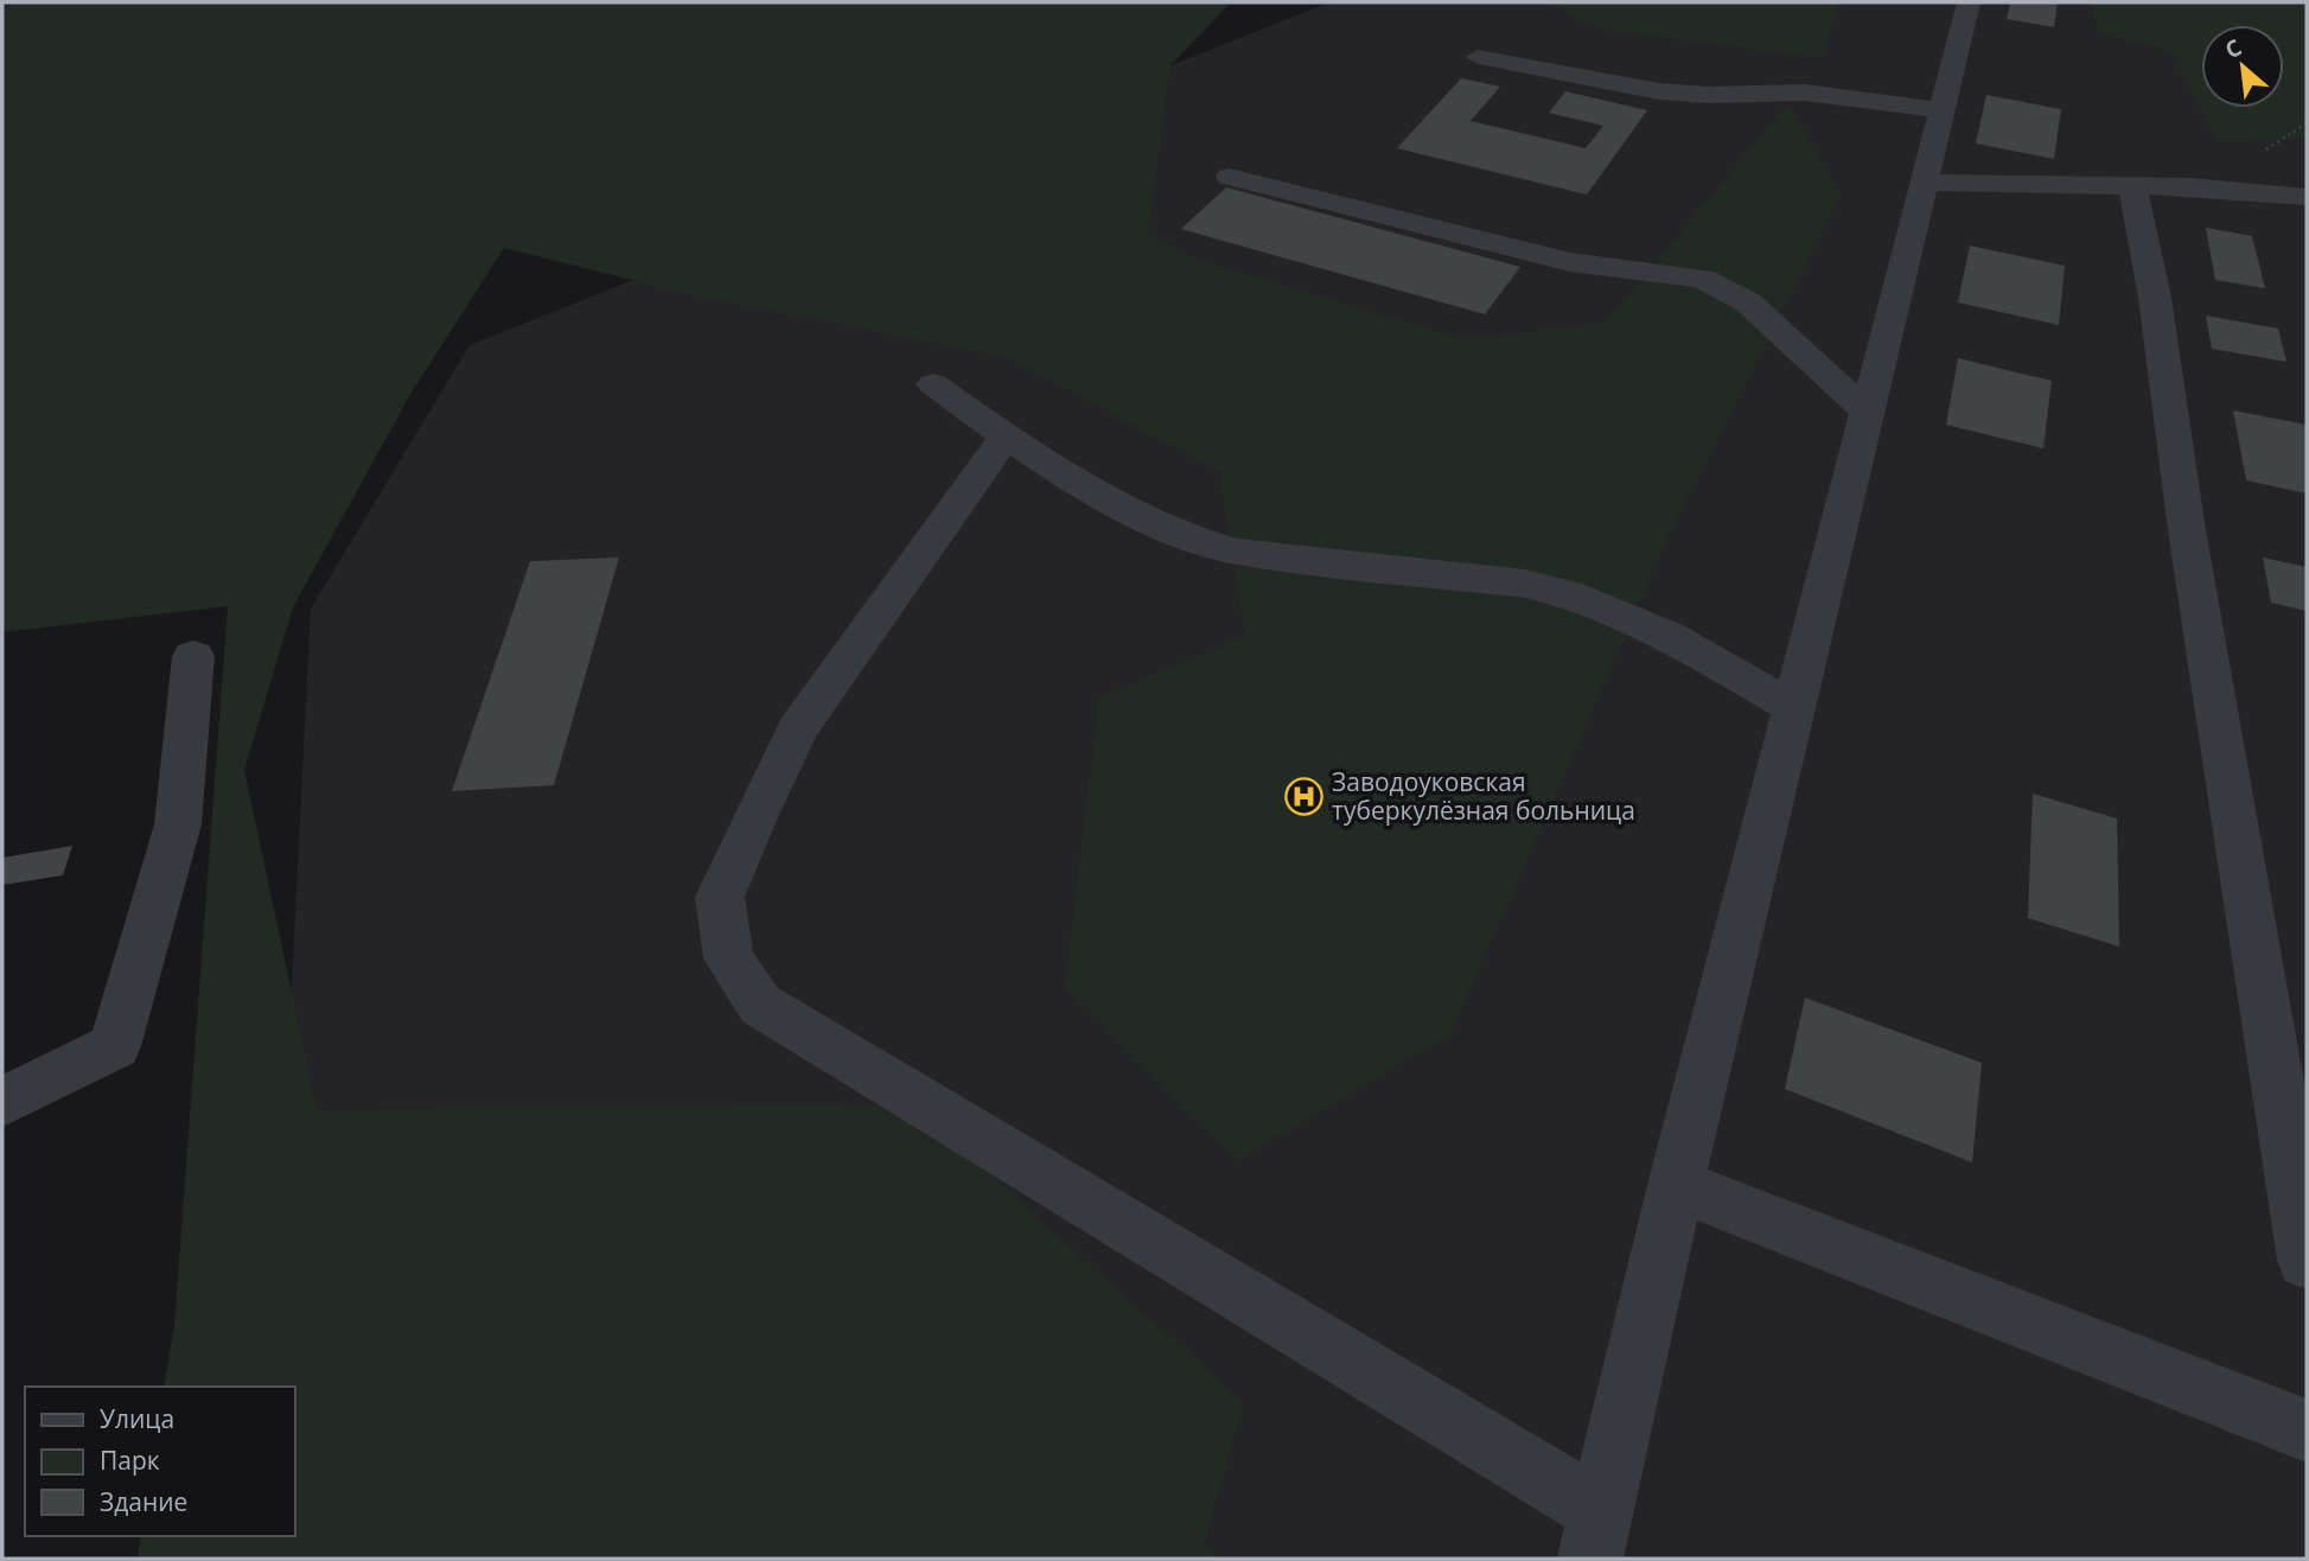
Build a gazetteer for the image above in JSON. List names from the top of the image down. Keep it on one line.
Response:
{"places":{"hospital":["Заводоуковская туберкулёзная больница"]},"legend":["Улица","Парк","Здание"],"north":"top left"}
